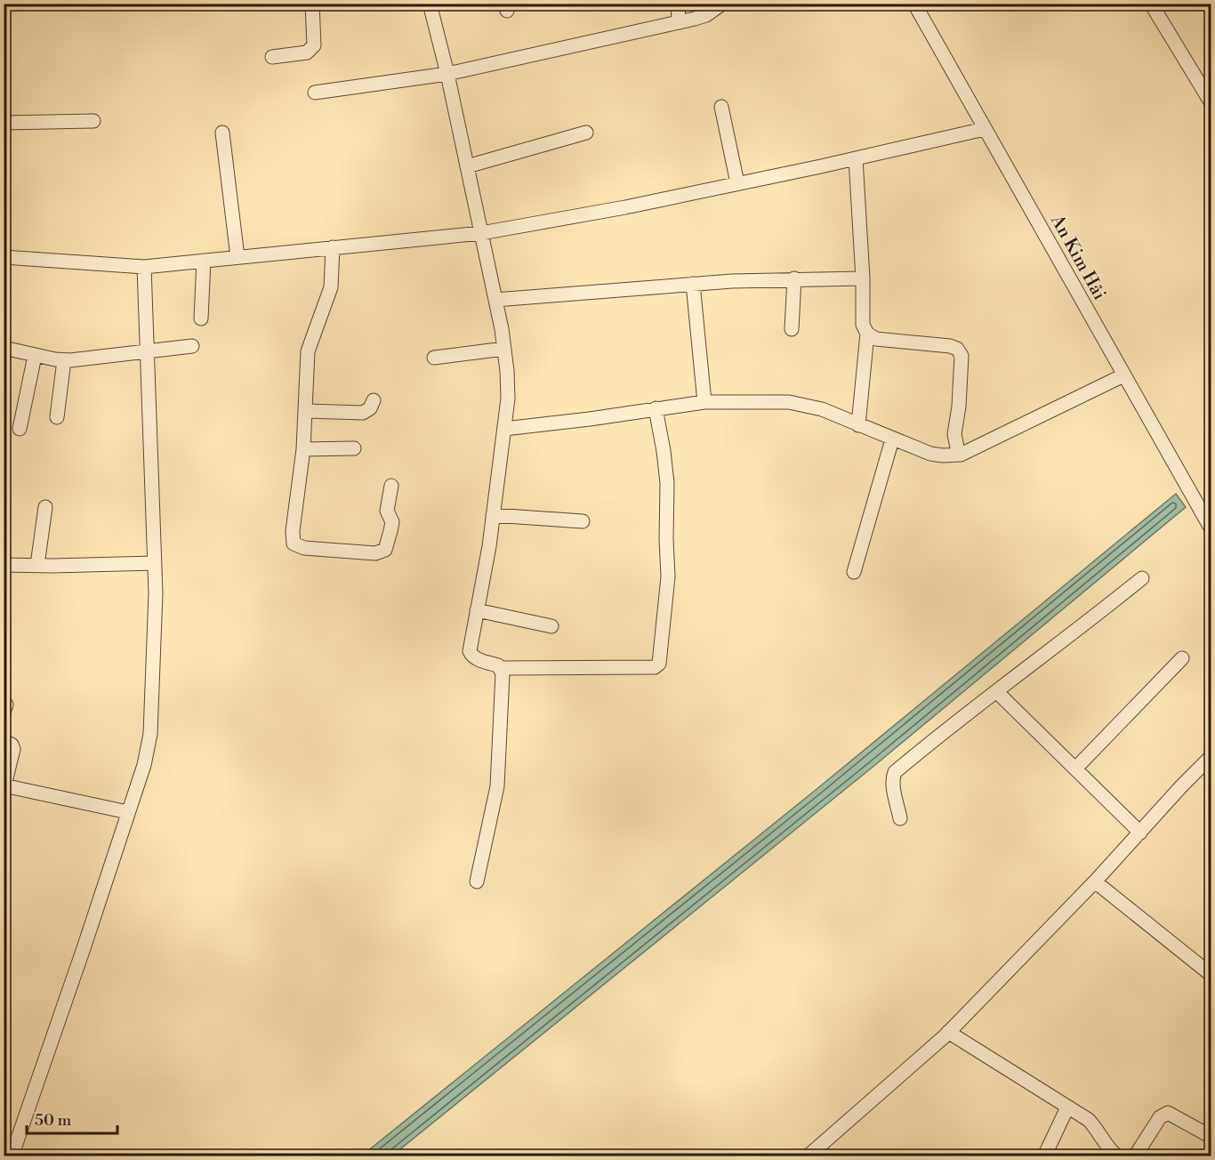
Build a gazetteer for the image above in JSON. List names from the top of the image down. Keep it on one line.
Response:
{"streets":{"street":["An Kim Hải"]},"scale_bar":"50 m"}
